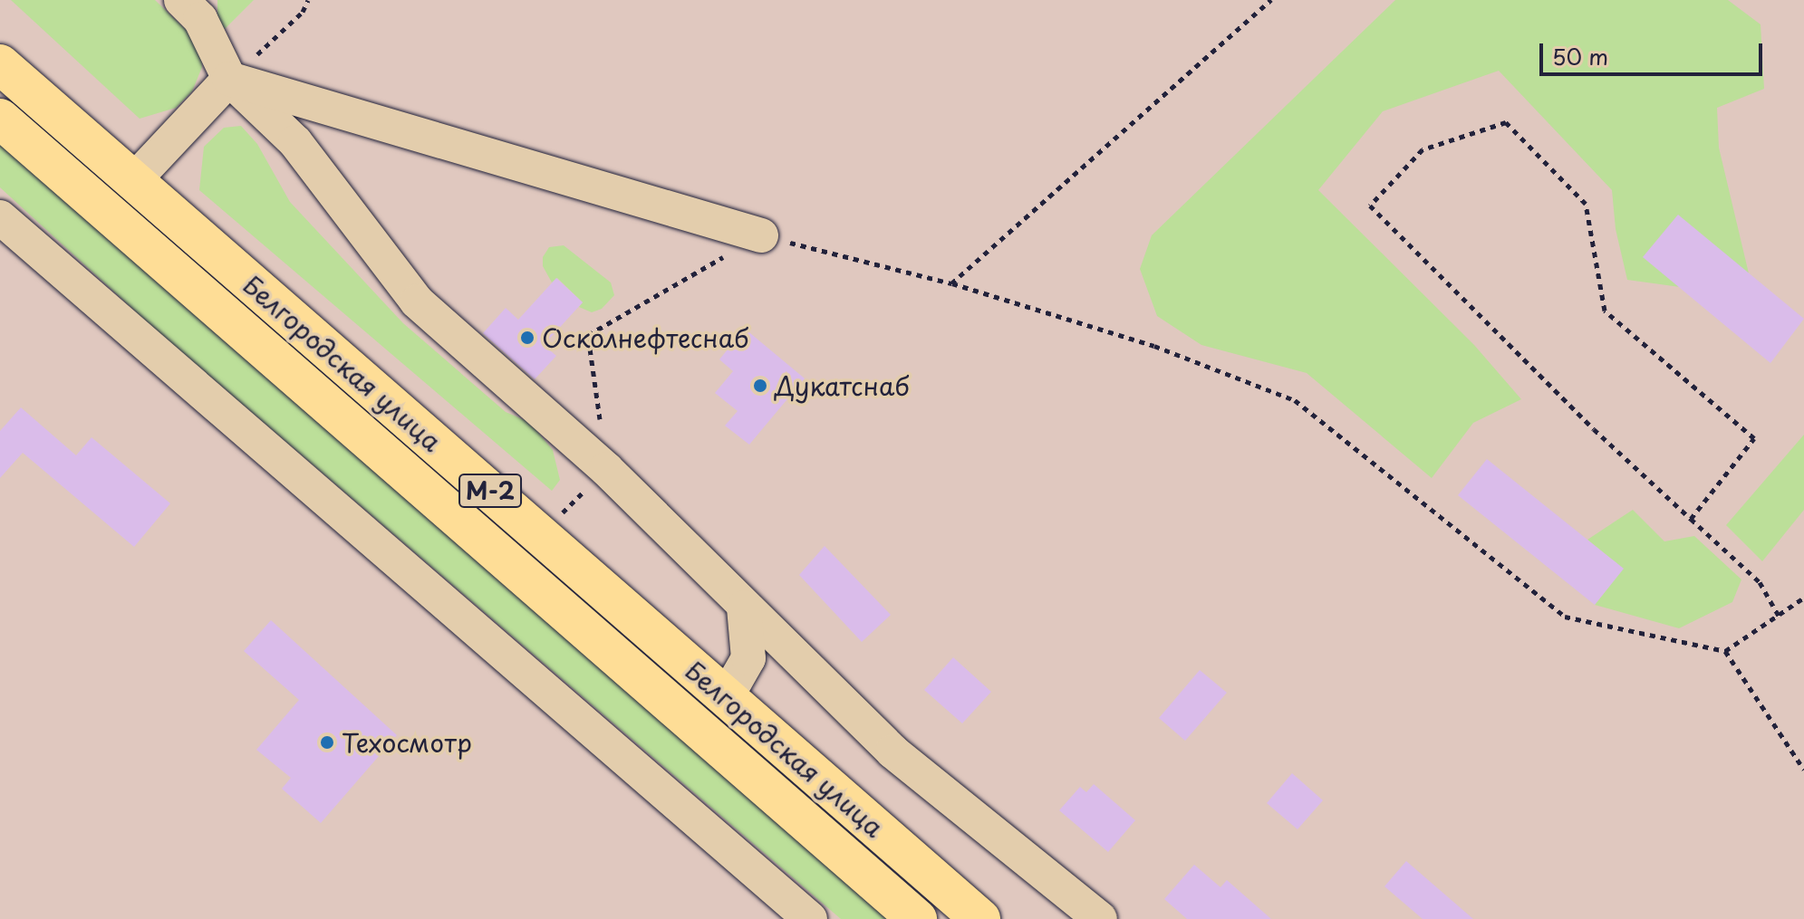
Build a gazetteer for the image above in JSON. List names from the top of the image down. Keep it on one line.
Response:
{"streets":{"main road":["Белгородская улица","М-2"]},"places":["Осколнефтеснаб","Дукатснаб","Техосмотр"],"scale_bar":"50 m"}
